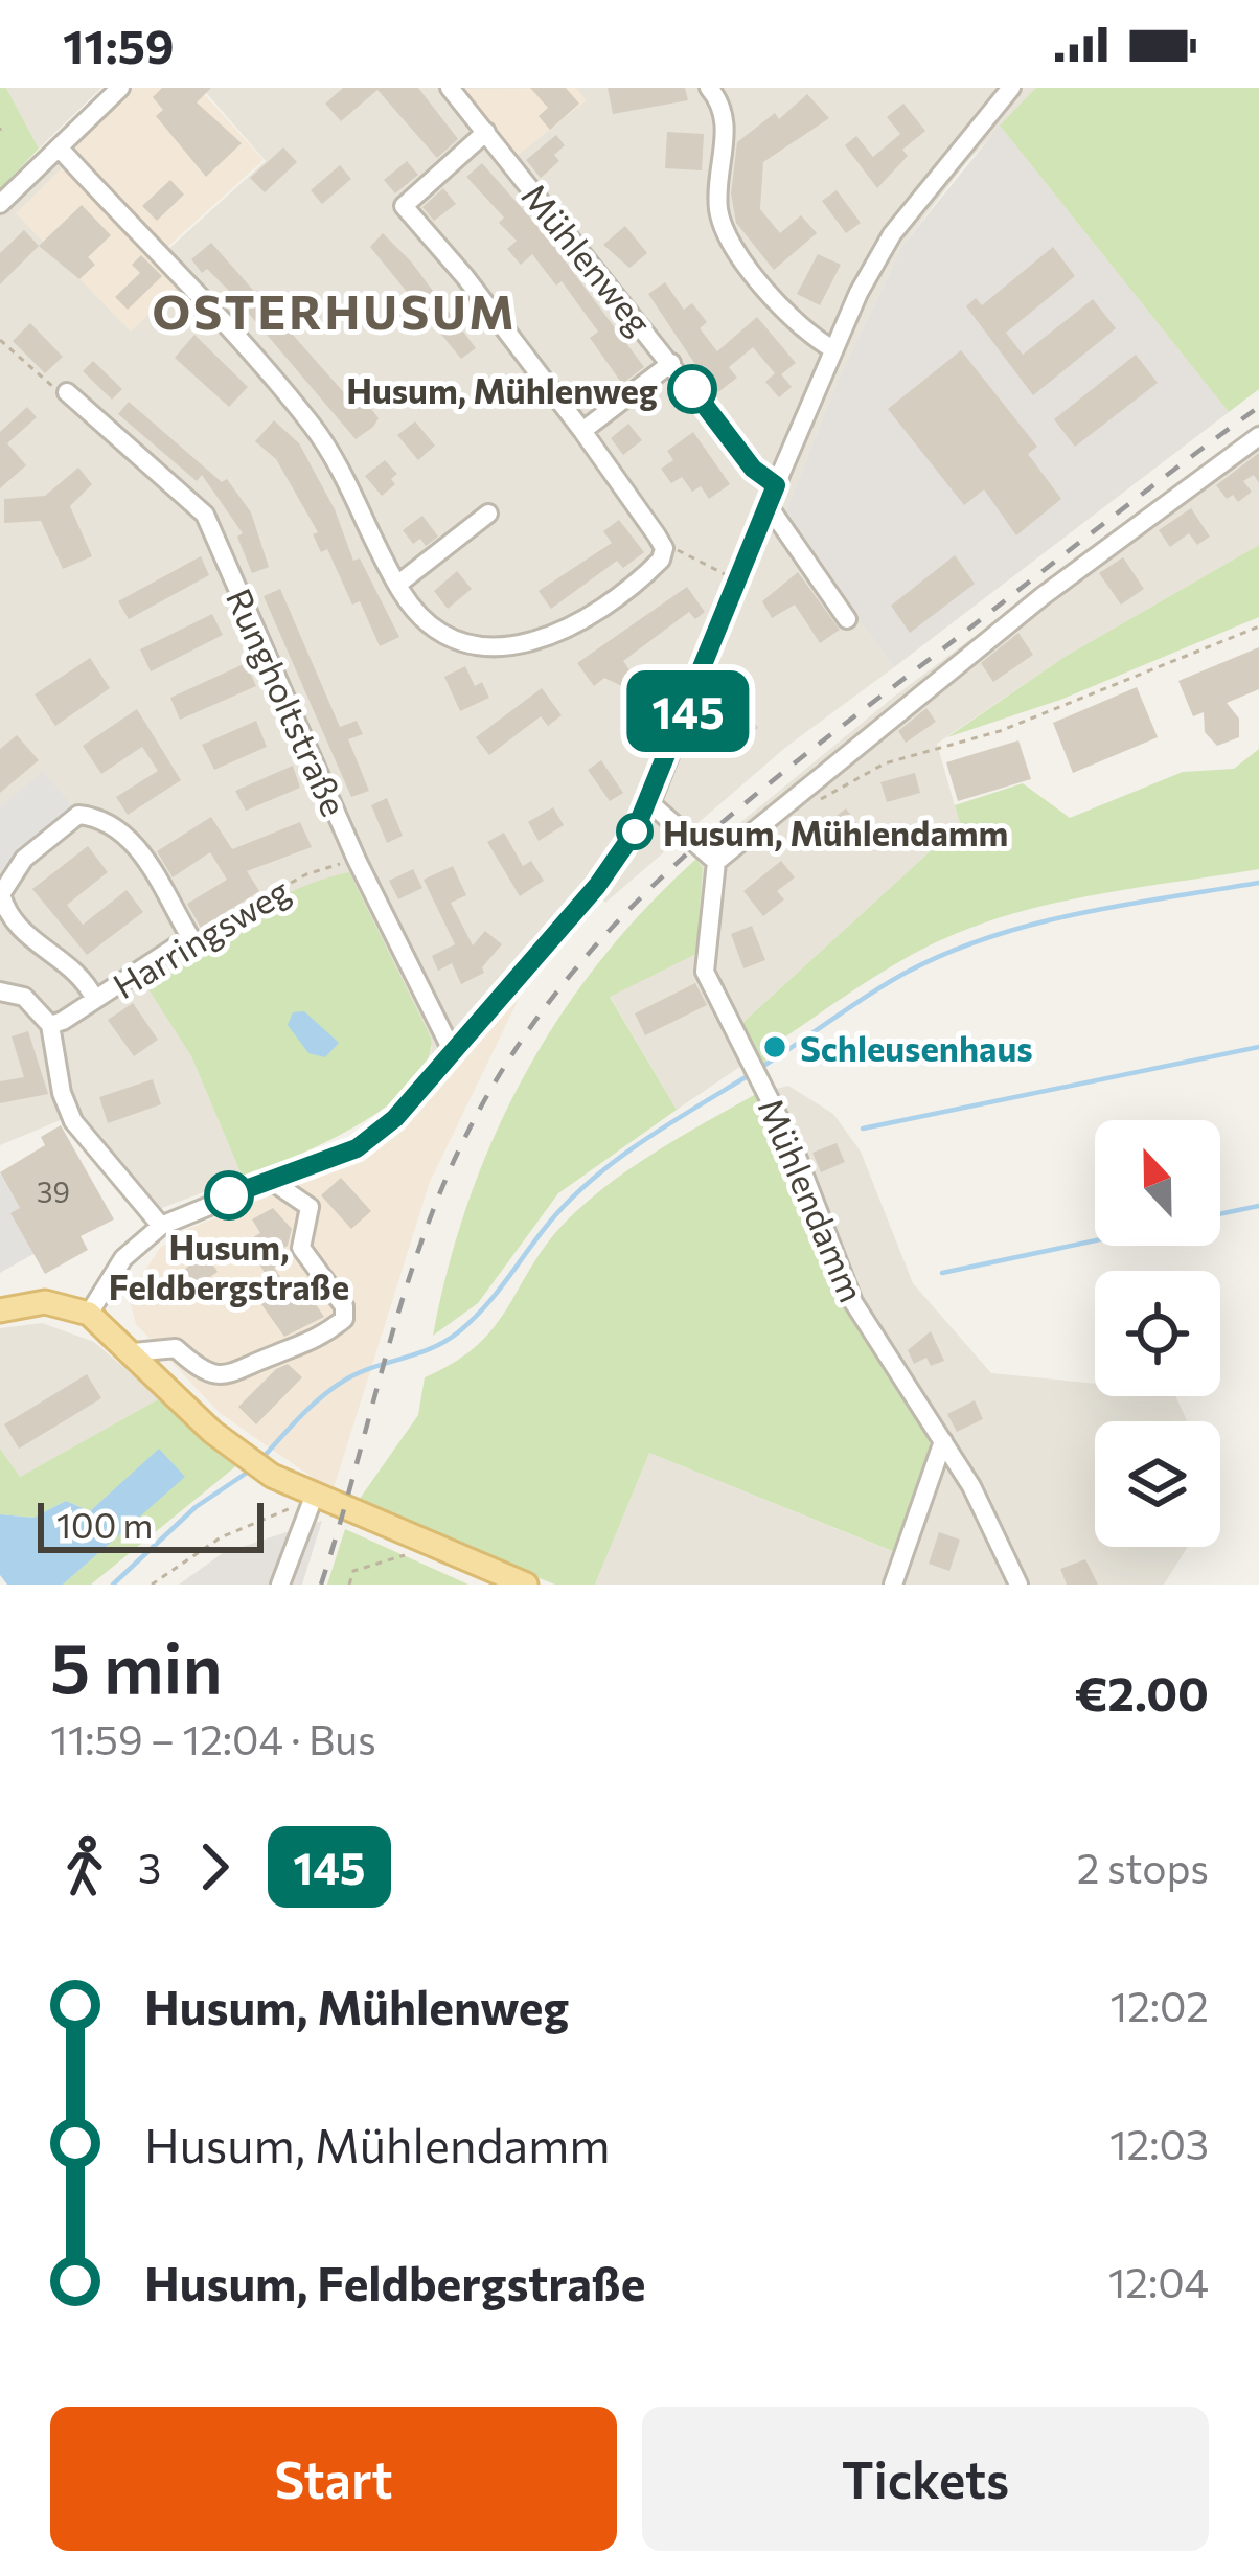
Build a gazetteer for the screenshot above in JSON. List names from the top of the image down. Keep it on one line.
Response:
{"streets":{"street":["Mühlenweg","Rungholtstraße","Harringsweg","Mühlendamm"]},"crossings":[["Rungholtstraße","Harringsweg"]],"districts":["OSTERHUSUM"],"places":["Husum, Mühlenweg","Husum, Mühlendamm","Schleusenhaus","Husum, Feldbergstraße"],"lines":["bus line 145"],"house_numbers":["39"],"scale_bar":"100 m","north":"top","page":{"status":"11:59","on_map":"145","scale":"100 m","heading":["5 min","11:59 – 12:04 · Bus","€2.00"],"legs":["3","145","2 stops"],"list":[{"name":"Husum, Mühlenweg","value":"12:02"},{"name":"Husum, Mühlendamm","value":"12:03"},{"name":"Husum, Feldbergstraße","value":"12:04"}],"buttons":["Start","Tickets"]}}
